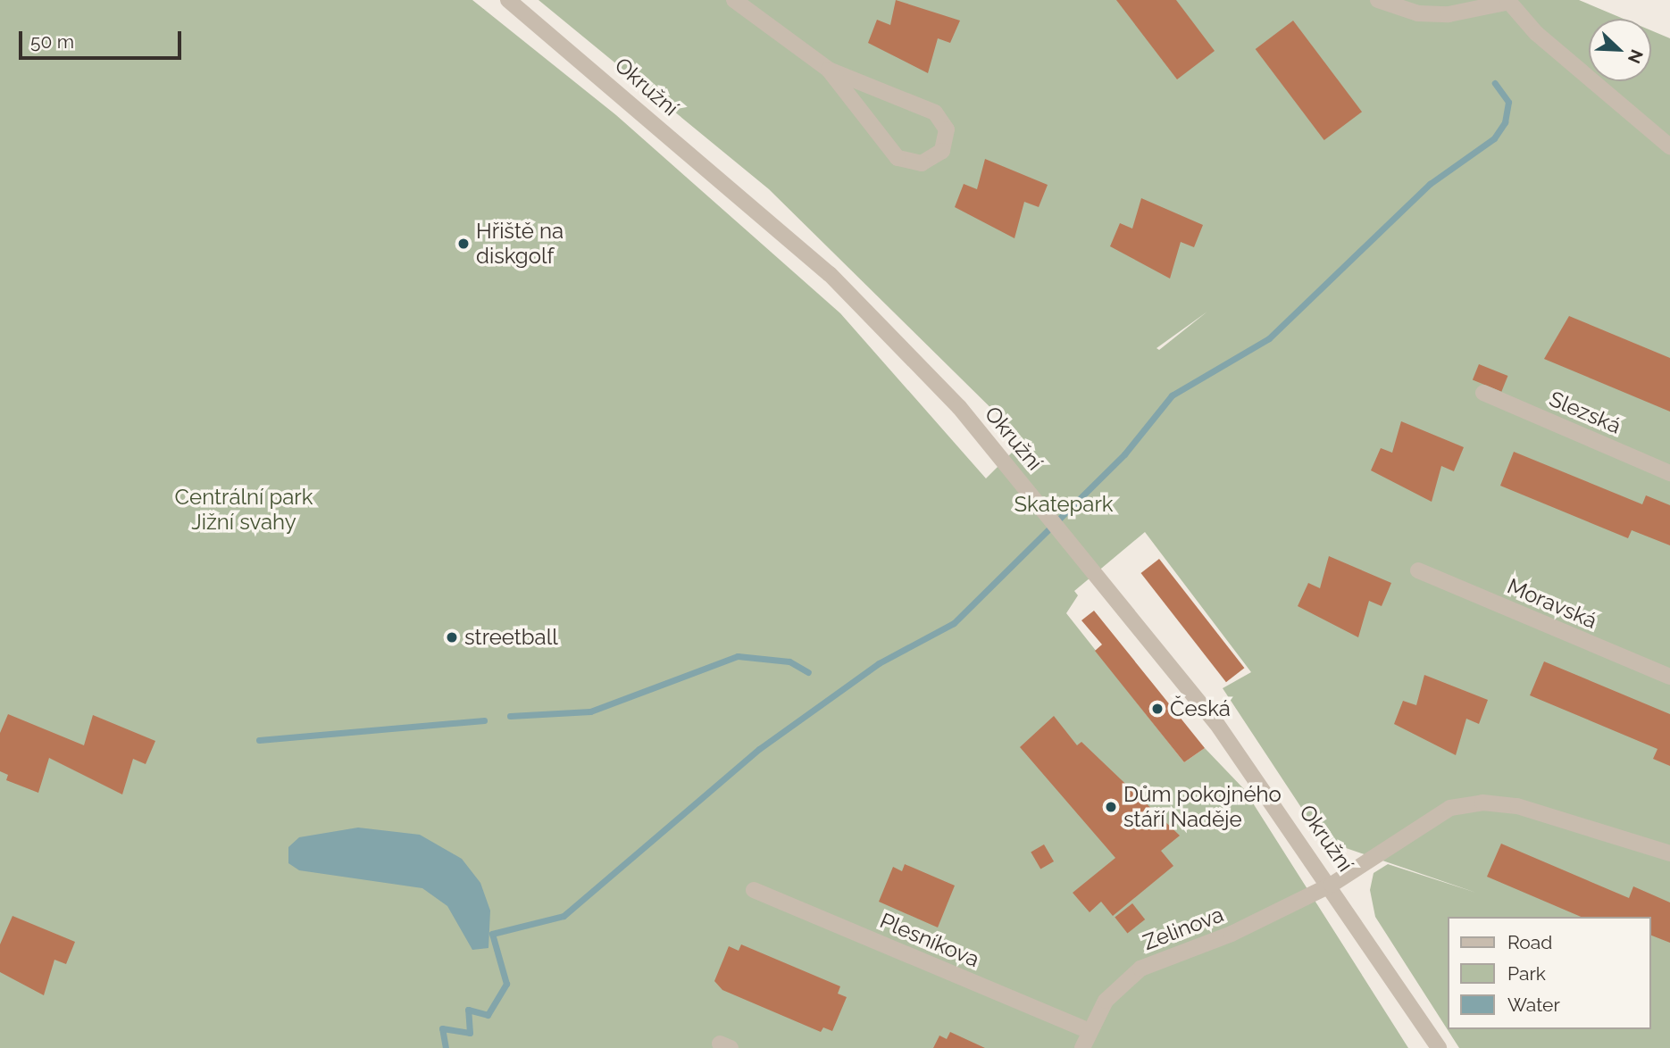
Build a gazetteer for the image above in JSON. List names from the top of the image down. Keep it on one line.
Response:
{"streets":{"street":["Okružní","Slezská","Moravská","Zelinova","Plesníkova"]},"crossings":[["Okružní","Zelinova"],["Zelinova","Plesníkova"]],"parks":["Centrální park Jižní svahy","Skatepark"],"places":["Hřiště na diskgolf","streetball","Česká","Dům pokojného stáří Naděje"],"legend":["Road","Park","Water"],"scale_bar":"50 m","north":"bottom right"}
